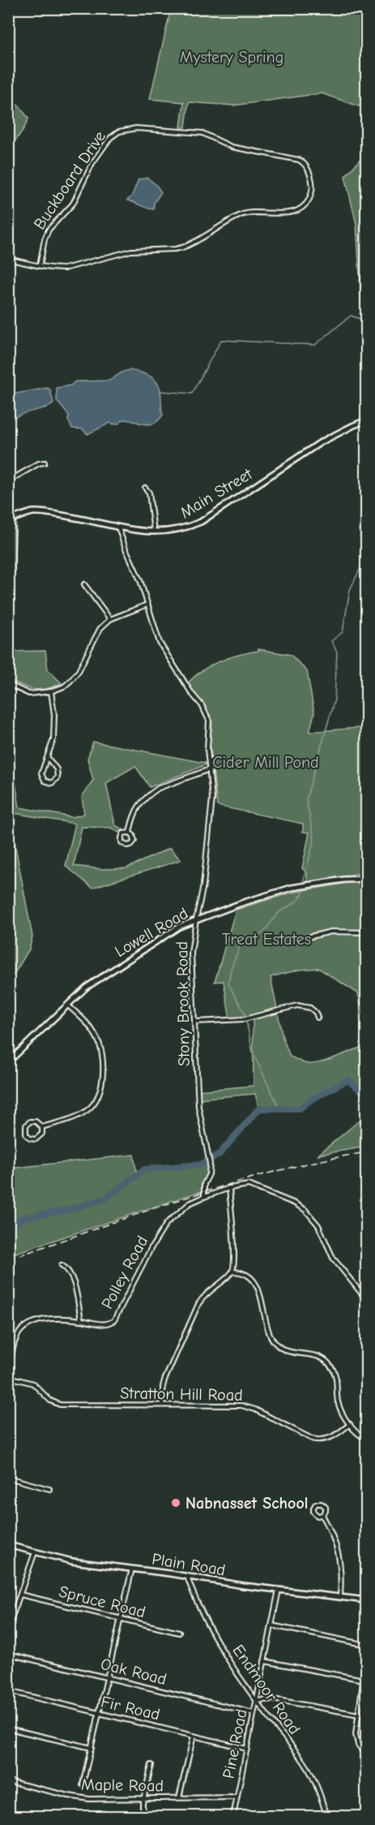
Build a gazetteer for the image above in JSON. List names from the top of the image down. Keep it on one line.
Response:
{"streets":{"main road":["Main Street","Lowell Road","Plain Road"],"street":["Buckboard Drive","Stony Brook Road","Polley Road","Stratton Hill Road","Spruce Road","Oak Road","Endmoor Road","Fir Road","Pine Road","Maple Road"]},"crossings":[["Main Street","Stony Brook Road"],["Lowell Road","Stony Brook Road"],["Stony Brook Road","Polley Road"],["Polley Road","Stratton Hill Road"],["Plain Road","Endmoor Road"],["Plain Road","Pine Road"],["Oak Road","Pine Road"],["Endmoor Road","Pine Road"],["Fir Road","Pine Road"],["Pine Road","Maple Road"]],"parks":["Mystery Spring","Cider Mill Pond","Treat Estates"],"places":["Nabnasset School"]}
